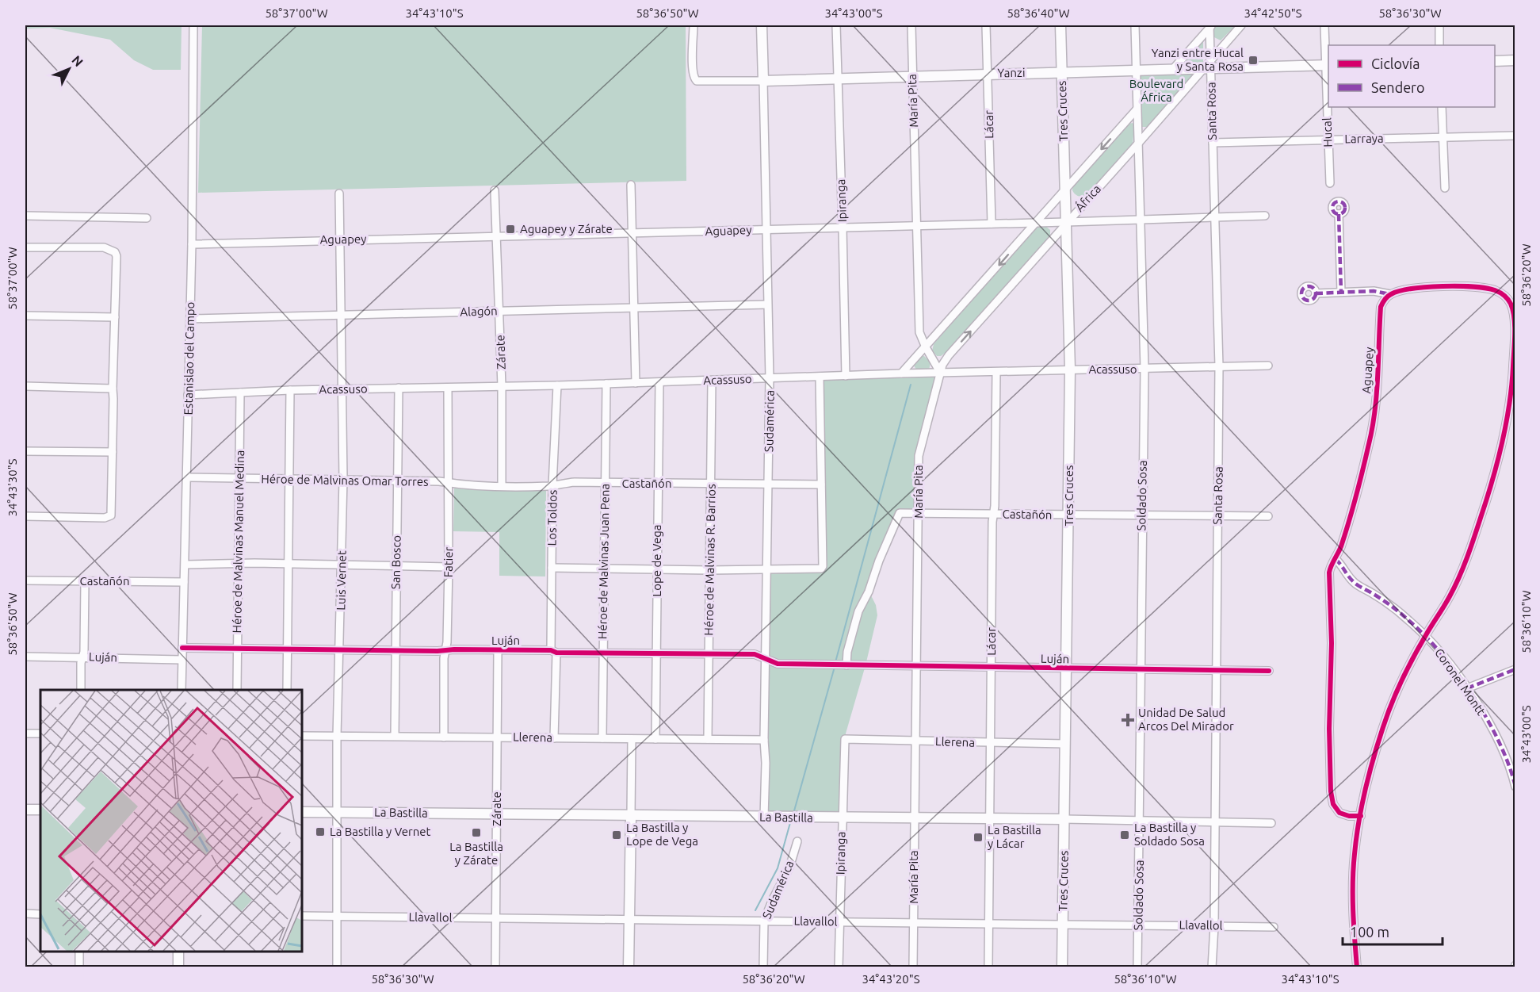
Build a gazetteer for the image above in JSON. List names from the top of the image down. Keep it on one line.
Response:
{"streets":{"street":["Yanzi","María Pita","Tres Cruces","Santa Rosa","Lácar","Hucal","Larraya","África","Ipiranga","Aguapey","Alagón","Zárate","Estanislao del Campo","Acassuso","Sudamérica","Héroe de Malvinas Omar Torres","Castañón","Soldado Sosa","Los Toldos","Héroe de Malvinas Manuel Medina","Héroe de Malvinas R. Barrios","Lope de Vega","Héroe de Malvinas Juan Pena","San Bosco","Fatier","Luis Vernet","Luján","Coronel Montt","Llerena","La Bastilla","Llavallol"]},"crossings":[["Yanzi","María Pita"],["Yanzi","Tres Cruces"],["Yanzi","Santa Rosa"],["Yanzi","Lácar"],["Yanzi","Hucal"],["Yanzi","África"],["Yanzi","Ipiranga"],["Yanzi","Sudamérica"],["Yanzi","Soldado Sosa"],["María Pita","África"],["María Pita","Aguapey"],["María Pita","Acassuso"],["María Pita","Castañón"],["María Pita","Luján"],["María Pita","Llerena"],["María Pita","La Bastilla"],["María Pita","Llavallol"],["Tres Cruces","África"],["Tres Cruces","Aguapey"],["Tres Cruces","Acassuso"],["Tres Cruces","Castañón"],["Tres Cruces","Luján"],["Tres Cruces","Llerena"],["Tres Cruces","La Bastilla"],["Tres Cruces","Llavallol"],["Santa Rosa","Larraya"],["Santa Rosa","África"],["Santa Rosa","Aguapey"],["Santa Rosa","Acassuso"],["Santa Rosa","Castañón"],["Santa Rosa","Luján"],["Santa Rosa","La Bastilla"],["Santa Rosa","Llavallol"],["Lácar","Aguapey"],["Lácar","Acassuso"],["Lácar","Castañón"],["Lácar","Luján"],["Lácar","Llerena"],["Lácar","La Bastilla"],["Lácar","Llavallol"],["Hucal","Larraya"],["África","Aguapey"],["África","Acassuso"],["África","Soldado Sosa"],["Ipiranga","Aguapey"],["Ipiranga","Acassuso"],["Ipiranga","Llerena"],["Ipiranga","La Bastilla"],["Ipiranga","Llavallol"],["Aguapey","Zárate"],["Aguapey","Estanislao del Campo"],["Aguapey","Sudamérica"],["Aguapey","Soldado Sosa"],["Aguapey","Luis Vernet"],["Aguapey","Coronel Montt"],["Alagón","Zárate"],["Alagón","Estanislao del Campo"],["Alagón","Sudamérica"],["Alagón","Luis Vernet"],["Zárate","Acassuso"],["Zárate","Héroe de Malvinas Omar Torres"],["Zárate","Castañón"],["Zárate","Luján"],["Zárate","Llerena"],["Zárate","La Bastilla"],["Zárate","Llavallol"],["Estanislao del Campo","Acassuso"],["Estanislao del Campo","Héroe de Malvinas Omar Torres"],["Estanislao del Campo","Castañón"],["Estanislao del Campo","Luján"],["Acassuso","Sudamérica"],["Acassuso","Soldado Sosa"],["Acassuso","Los Toldos"],["Acassuso","Héroe de Malvinas Manuel Medina"],["Acassuso","Héroe de Malvinas R. Barrios"],["Acassuso","Lope de Vega"],["Acassuso","Héroe de Malvinas Juan Pena"],["Acassuso","San Bosco"],["Acassuso","Fatier"],["Acassuso","Luis Vernet"],["Sudamérica","Castañón"],["Sudamérica","Luján"],["Sudamérica","Llerena"],["Sudamérica","La Bastilla"],["Sudamérica","Llavallol"],["Héroe de Malvinas Omar Torres","Castañón"],["Héroe de Malvinas Omar Torres","Héroe de Malvinas Manuel Medina"],["Héroe de Malvinas Omar Torres","San Bosco"],["Héroe de Malvinas Omar Torres","Fatier"],["Héroe de Malvinas Omar Torres","Luis Vernet"],["Castañón","Soldado Sosa"],["Castañón","Los Toldos"],["Castañón","Héroe de Malvinas R. Barrios"],["Castañón","Lope de Vega"],["Castañón","Héroe de Malvinas Juan Pena"],["Castañón","Luján"],["Soldado Sosa","Luján"],["Soldado Sosa","La Bastilla"],["Soldado Sosa","Llavallol"],["Los Toldos","Luján"],["Los Toldos","Llerena"],["Héroe de Malvinas Manuel Medina","Luján"],["Héroe de Malvinas R. Barrios","Luján"],["Héroe de Malvinas R. Barrios","Llerena"],["Lope de Vega","Luján"],["Lope de Vega","Llerena"],["Héroe de Malvinas Juan Pena","Luján"],["Héroe de Malvinas Juan Pena","Llerena"],["San Bosco","Luján"],["San Bosco","Llerena"],["Fatier","Luján"],["Fatier","Llerena"],["Luis Vernet","Luján"],["Luis Vernet","Llerena"],["Luis Vernet","La Bastilla"],["Luis Vernet","Llavallol"]],"parks":["Boulevard África"],"places":{"transit":["Yanzi entre Hucal y Santa Rosa","Aguapey y Zárate","La Bastilla y Vernet","La Bastilla y Zárate","La Bastilla y Lope de Vega","La Bastilla y Soldado Sosa","La Bastilla y Lácar"],"health":["Unidad De Salud Arcos Del Mirador"]},"legend":["Ciclovía","Sendero"],"scale_bar":"100 m","north":"top right","coordinates":["58°37'00\"W","34°43'10\"S","58°36'50\"W","34°43'00\"S","58°36'40\"W","34°42'50\"S","58°36'30\"W","58°36'20\"W","34°43'30\"S","58°36'10\"W","34°43'20\"S"]}
